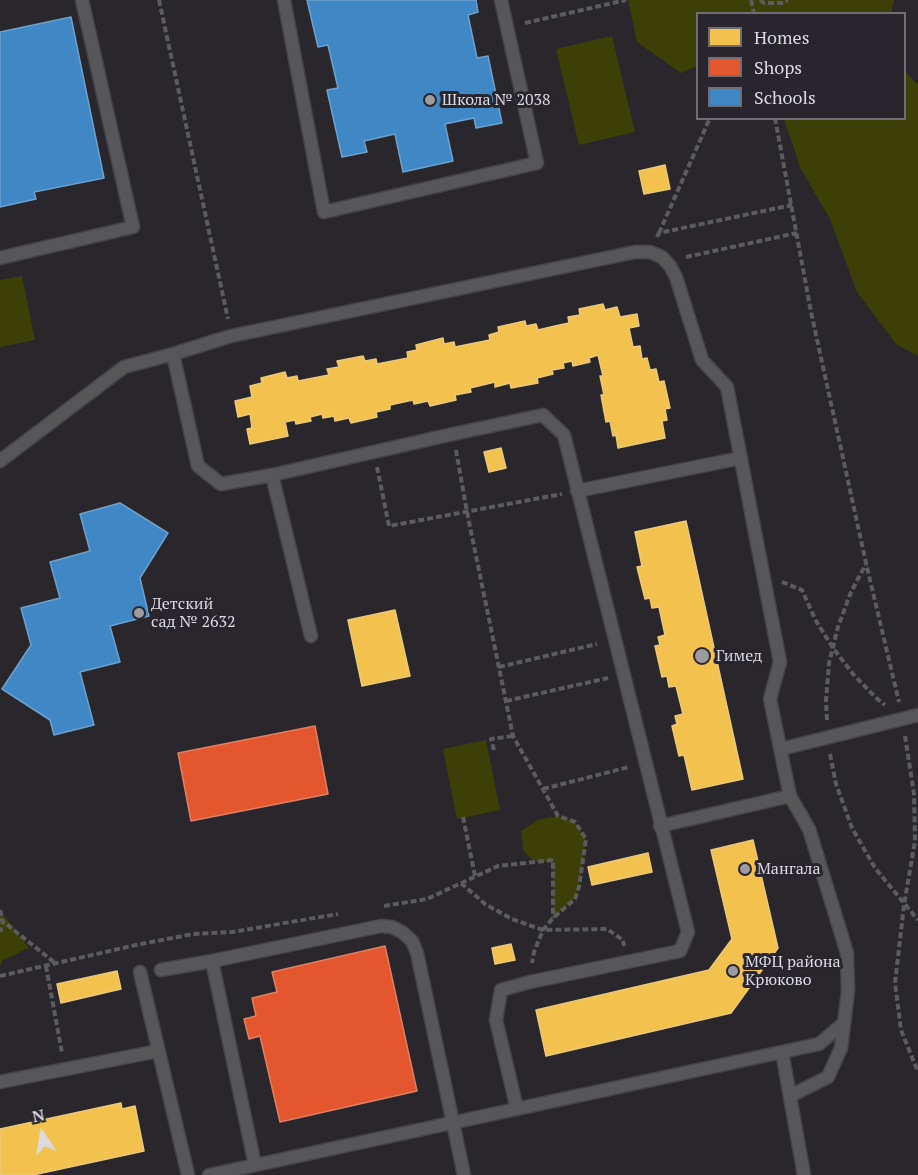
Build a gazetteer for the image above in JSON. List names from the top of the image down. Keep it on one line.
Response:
{"places":["Школа № 2038","Детский сад № 2632","Гимед","Мангала","МФЦ района Крюково"],"legend":["Homes","Shops","Schools"],"north":"top"}
